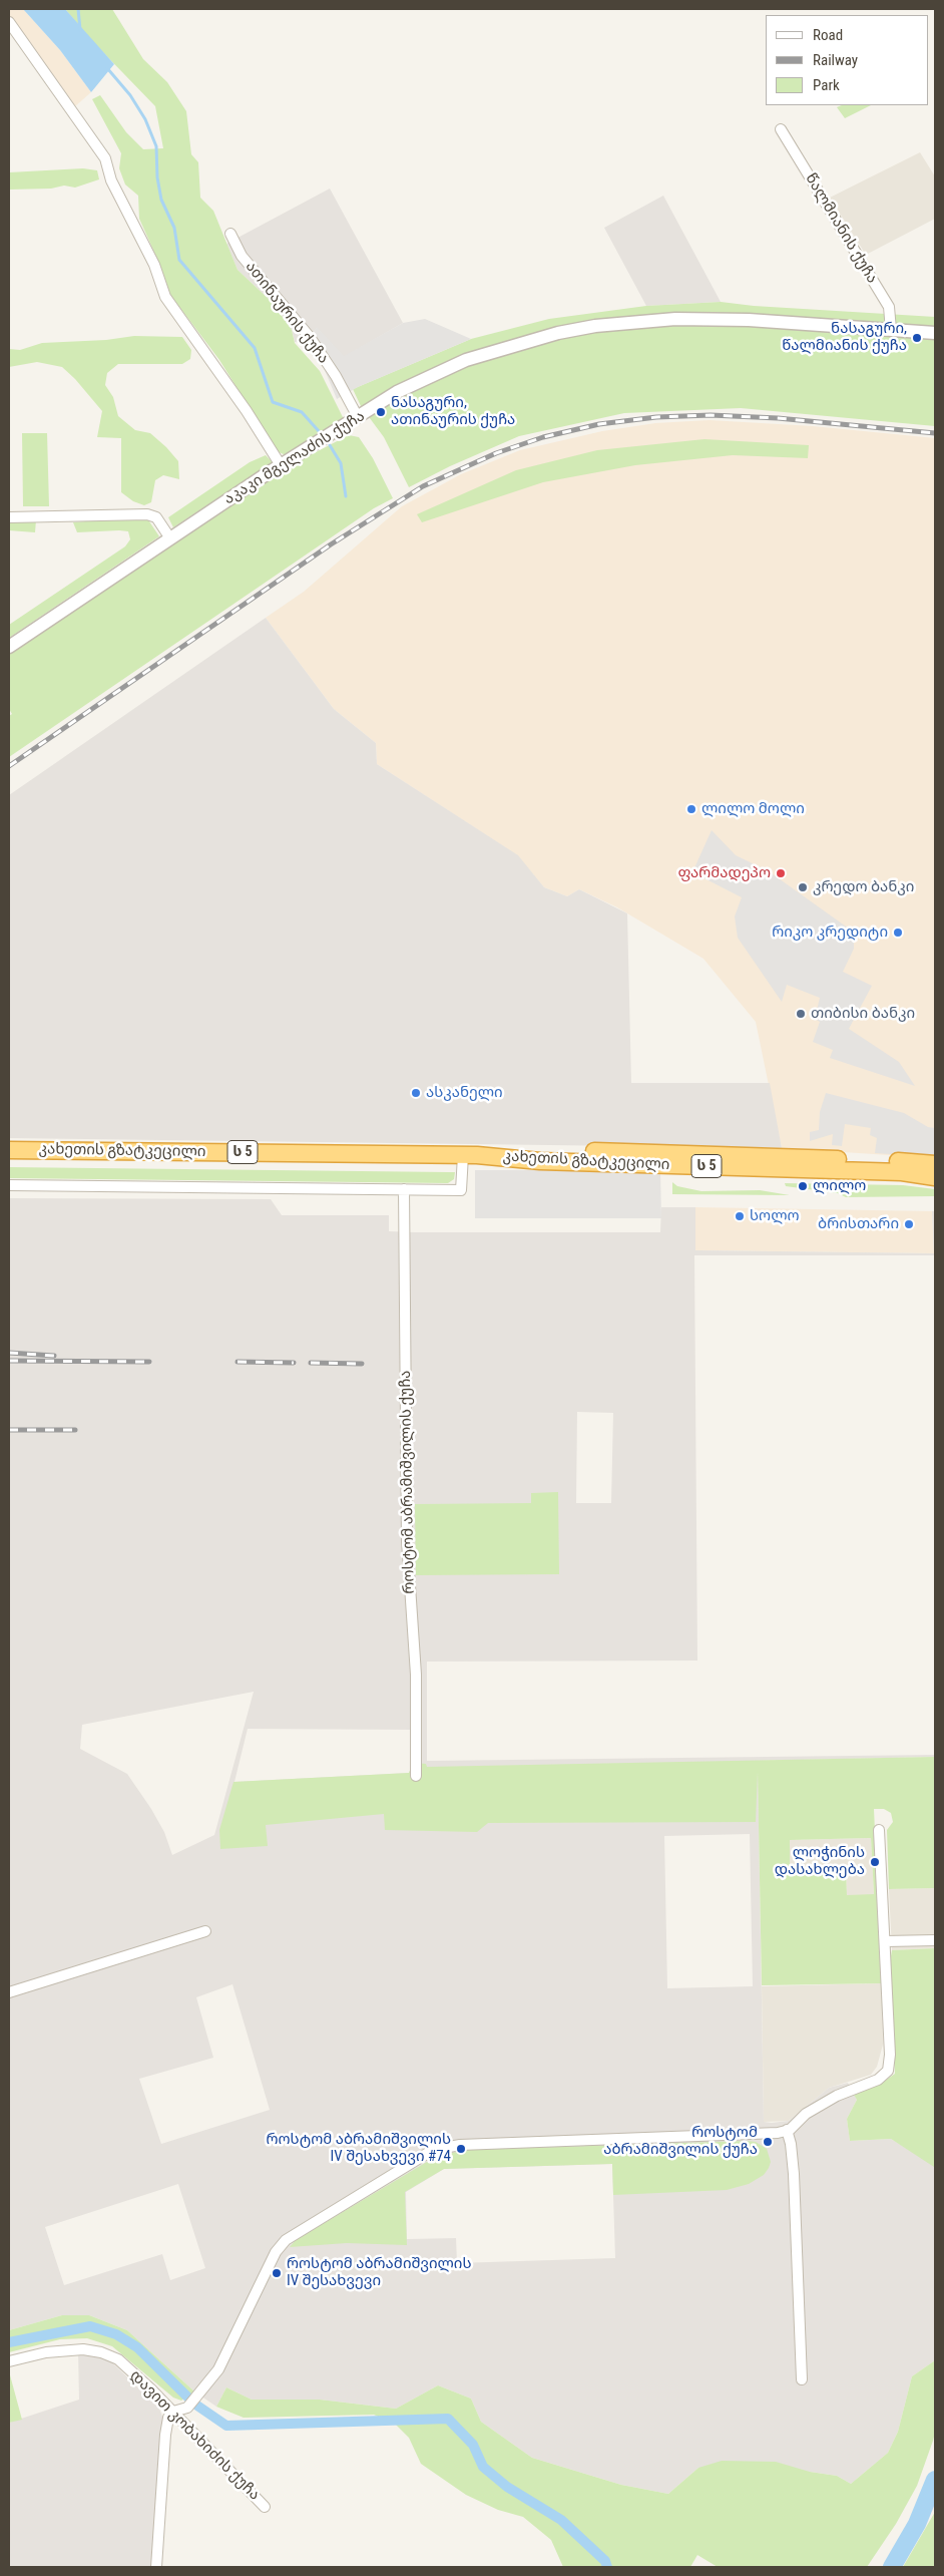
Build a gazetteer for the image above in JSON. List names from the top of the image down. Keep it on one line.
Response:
{"streets":{"highway":["კახეთის გზატკეცილი","ს 5"],"street":["წალმიანის ქუჩა","ათინაურის ქუჩა","აკაკი მგელაძის ქუჩა","როსტომ აბრამიშვილის ქუჩა","დავით კობახიძის ქუჩა"]},"crossings":[["წალმიანის ქუჩა","აკაკი მგელაძის ქუჩა"],["ათინაურის ქუჩა","აკაკი მგელაძის ქუჩა"]],"places":["ნასაგური, წალმიანის ქუჩა","ნასაგური, ათინაურის ქუჩა","ლილო მოლი","ფარმადეპო","კრედო ბანკი","რიკო კრედიტი","თიბისი ბანკი","ასკანელი","ლილო","სოლო","ბრისთარი","ლოჭინის დასახლება","როსტომ აბრამიშვილის ქუჩა","როსტომ აბრამიშვილის IV შესახვევი #74","როსტომ აბრამიშვილის IV შესახვევი"],"legend":["Road","Railway","Park"]}
